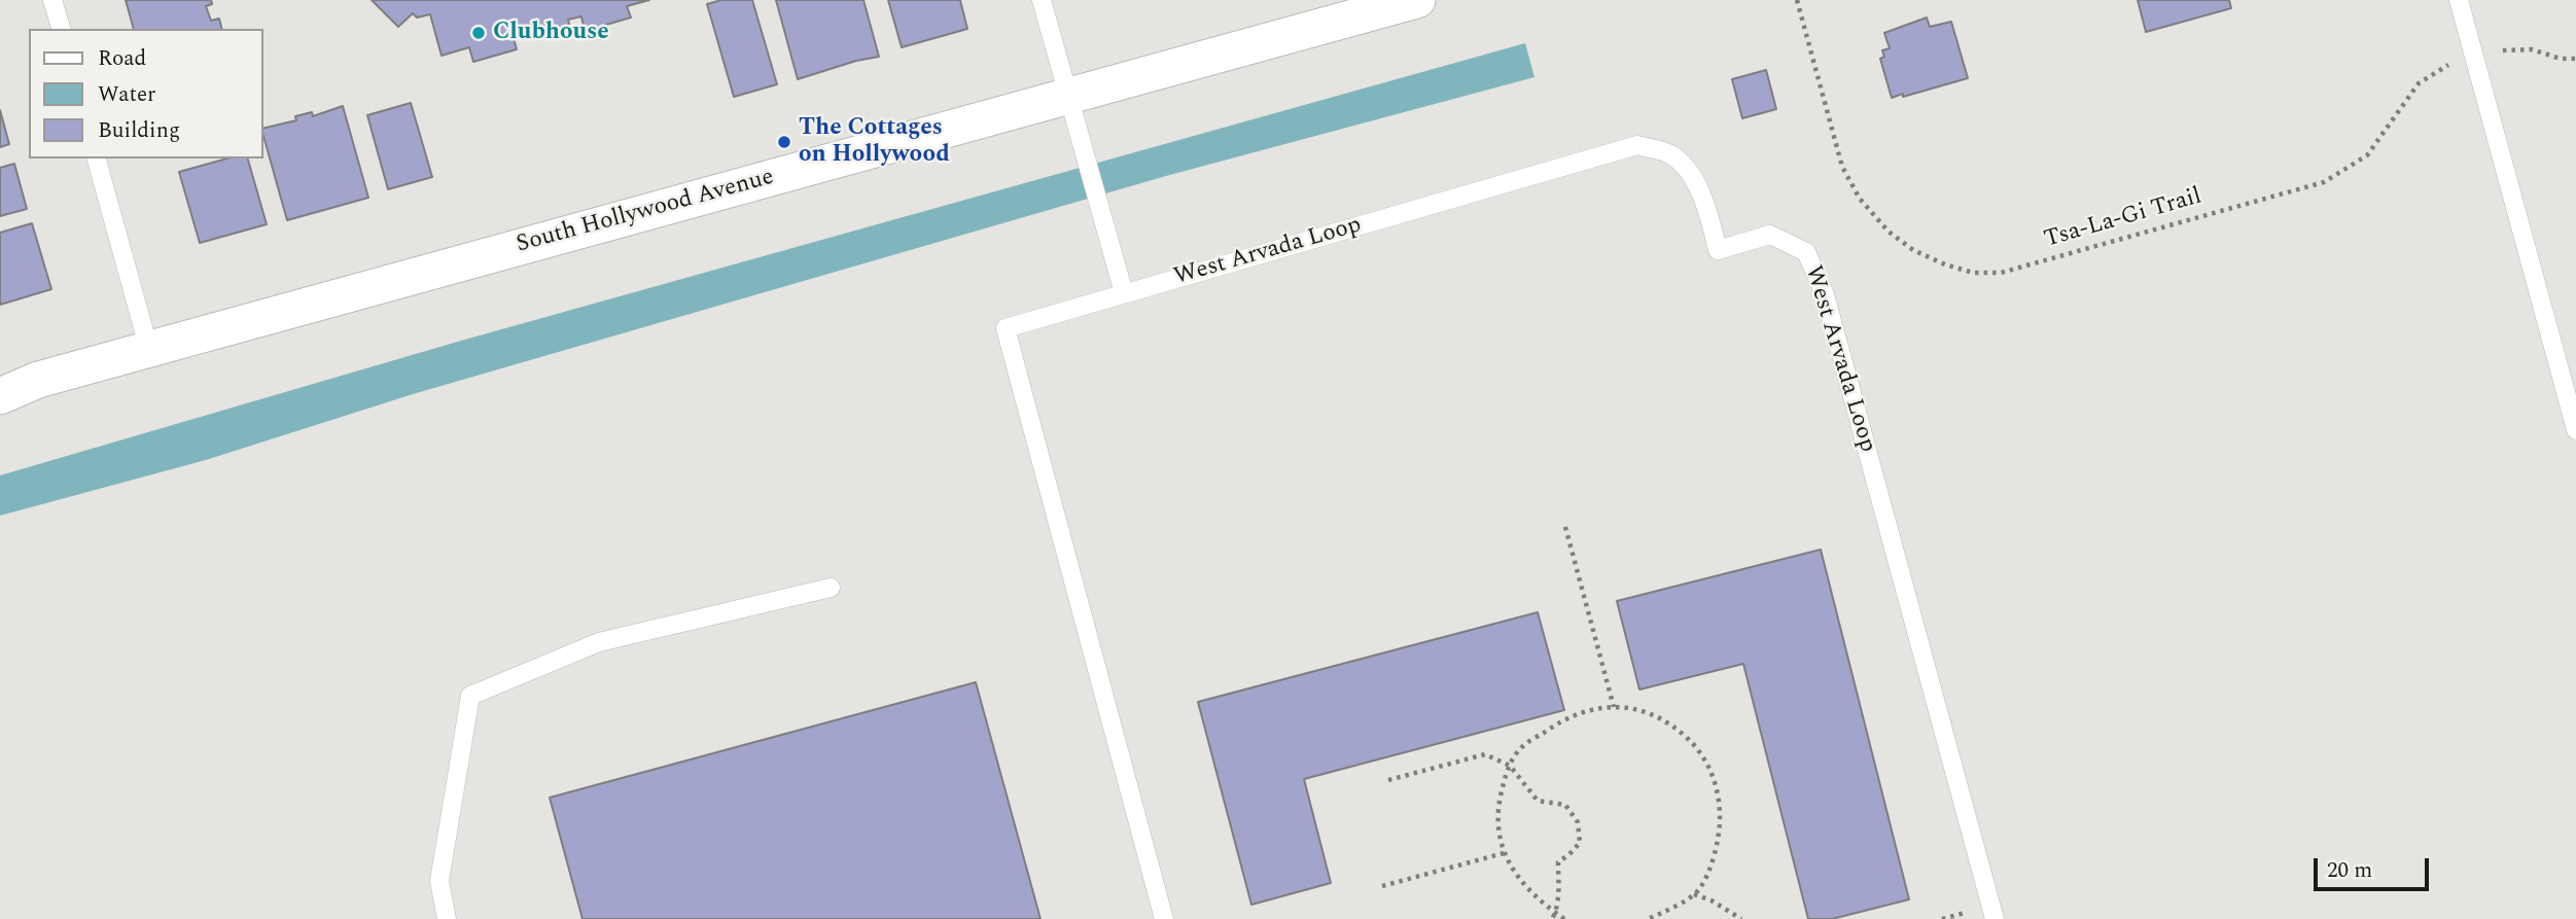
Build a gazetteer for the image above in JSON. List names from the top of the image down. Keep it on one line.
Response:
{"streets":{"street":["South Hollywood Avenue"],"lane":["West Arvada Loop"],"path":["Tsa-La-Gi Trail"]},"places":["Clubhouse","The Cottages on Hollywood"],"legend":["Road","Water","Building"],"scale_bar":"20 m"}
